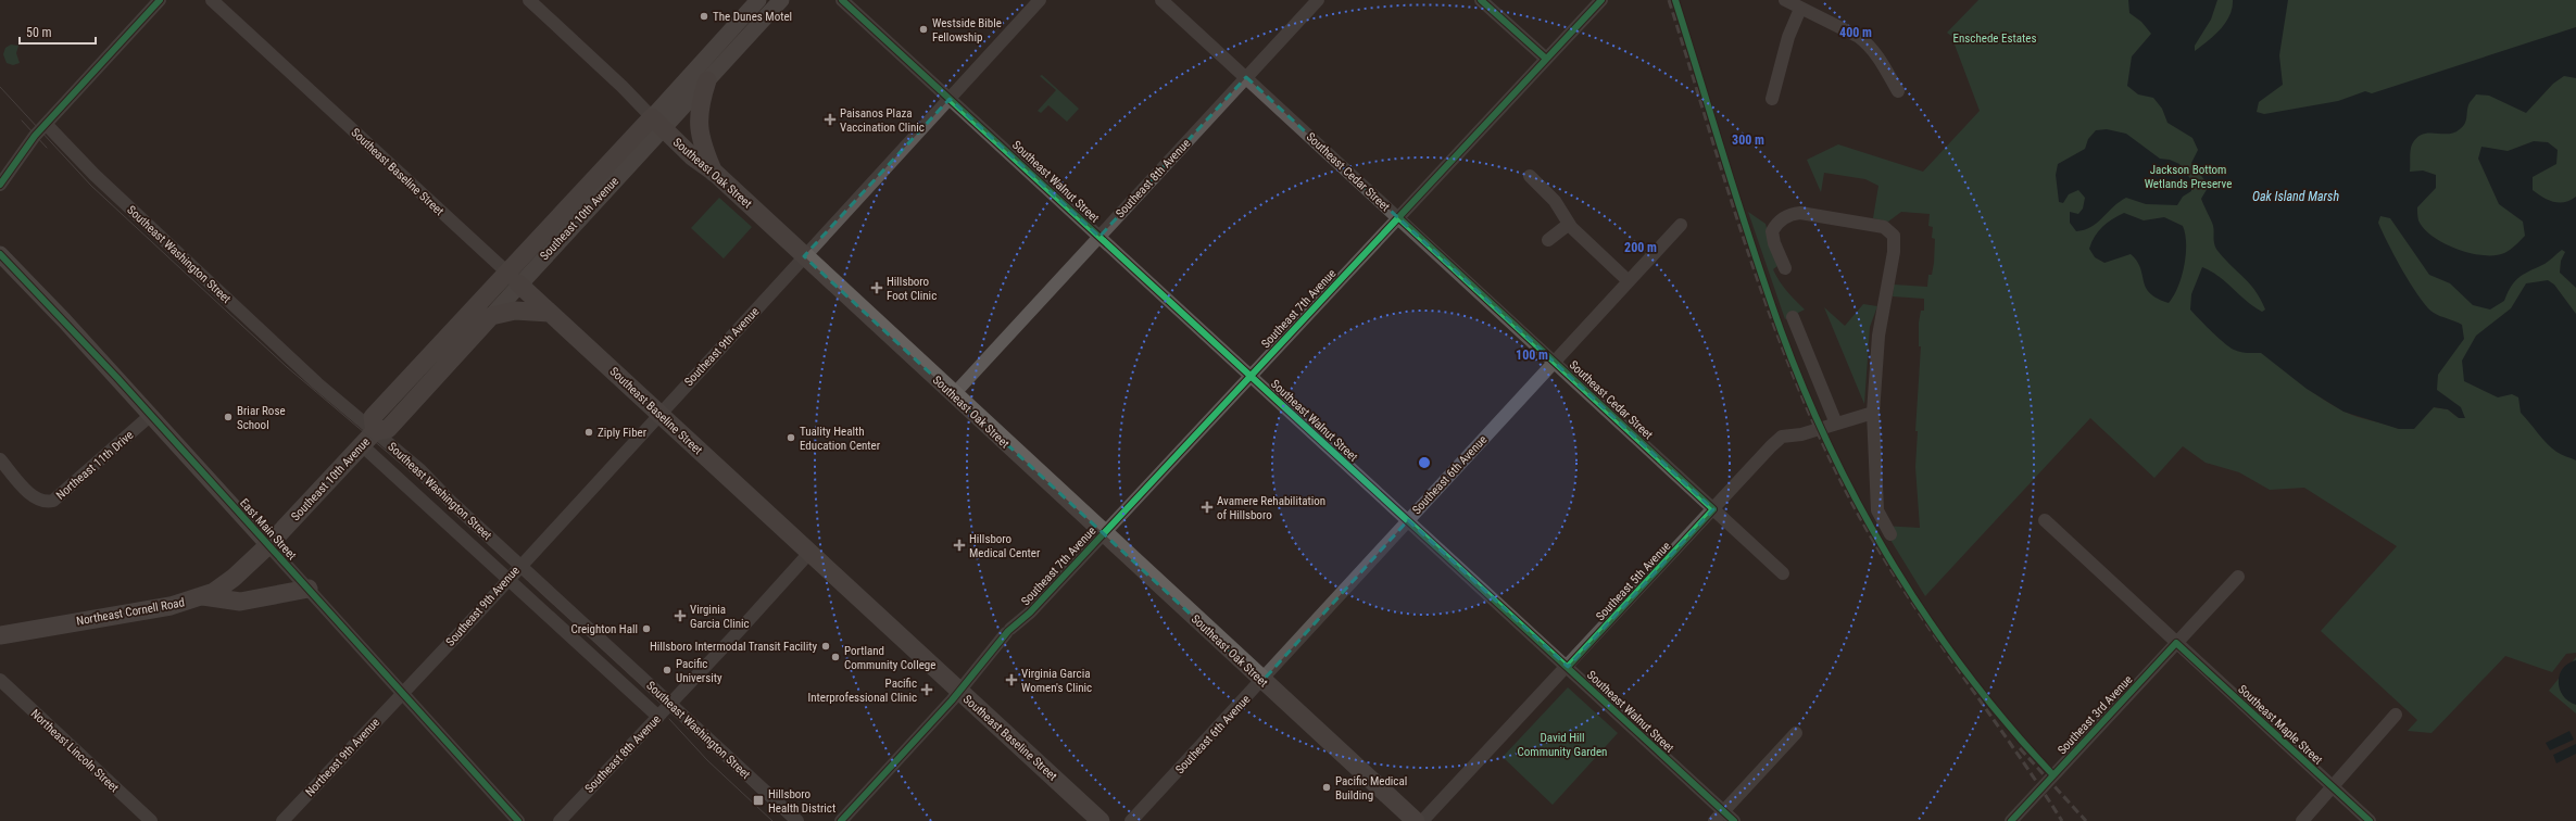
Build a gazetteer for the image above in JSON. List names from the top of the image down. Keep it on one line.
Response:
{"streets":{"highway":["Southeast Baseline Street","Southeast Oak Street","Southeast 10th Avenue","Northeast Cornell Road"],"main road":["East Main Street"],"street":["Southeast Cedar Street","Southeast 8th Avenue","Southeast Walnut Street","Southeast Washington Street","Southeast 7th Avenue","Southeast 9th Avenue","Northeast 11th Drive","Southeast 6th Avenue","Southeast 5th Avenue","Southeast 3rd Avenue","Southeast Maple Street","Northeast Lincoln Street","Northeast 9th Avenue"]},"crossings":[["Southeast Baseline Street","Southeast 8th Avenue"],["Southeast Baseline Street","Southeast 10th Avenue"],["Southeast Baseline Street","Southeast 7th Avenue"],["Southeast Baseline Street","Southeast 9th Avenue"],["Southeast Cedar Street","Southeast 8th Avenue"],["Southeast Cedar Street","Southeast 7th Avenue"],["Southeast Cedar Street","Southeast 6th Avenue"],["Southeast Cedar Street","Southeast 5th Avenue"],["Southeast Oak Street","Southeast 8th Avenue"],["Southeast Oak Street","Southeast 10th Avenue"],["Southeast Oak Street","Southeast 7th Avenue"],["Southeast Oak Street","Southeast 9th Avenue"],["Southeast Oak Street","Southeast 6th Avenue"],["Southeast 8th Avenue","Southeast Walnut Street"],["Southeast 8th Avenue","Southeast Washington Street"],["Southeast Walnut Street","Southeast 7th Avenue"],["Southeast Walnut Street","Southeast 9th Avenue"],["Southeast Walnut Street","Southeast 6th Avenue"],["Southeast Walnut Street","Southeast 5th Avenue"],["Southeast 10th Avenue","Southeast Washington Street"],["Southeast 10th Avenue","East Main Street"],["Southeast 10th Avenue","Northeast Cornell Road"],["Southeast Washington Street","Southeast 9th Avenue"],["Southeast 9th Avenue","East Main Street"],["Southeast 9th Avenue","Northeast 9th Avenue"],["Northeast 11th Drive","East Main Street"],["East Main Street","Northeast Cornell Road"],["East Main Street","Northeast 9th Avenue"],["Southeast 3rd Avenue","Southeast Maple Street"]],"water":["Oak Island Marsh"],"parks":["Enschede Estates","Jackson Bottom Wetlands Preserve","David Hill Community Garden"],"places":{"other":["The Dunes Motel","Westside Bible Fellowship","Briar Rose School","Ziply Fiber","Tuality Health Education Center","Creighton Hall","Hillsboro Intermodal Transit Facility","Portland Community College","Pacific University","Pacific Medical Building"],"health":["Paisanos Plaza Vaccination Clinic","Hillsboro Foot Clinic","Avamere Rehabilitation of Hillsboro","Hillsboro Medical Center","Virginia Garcia Clinic","Virginia Garcia Women's Clinic","Pacific Interprofessional Clinic"],"transit":["Hillsboro Health District"]},"scale_bar":"50 m","rings":["400 m","300 m","200 m","100 m"]}
